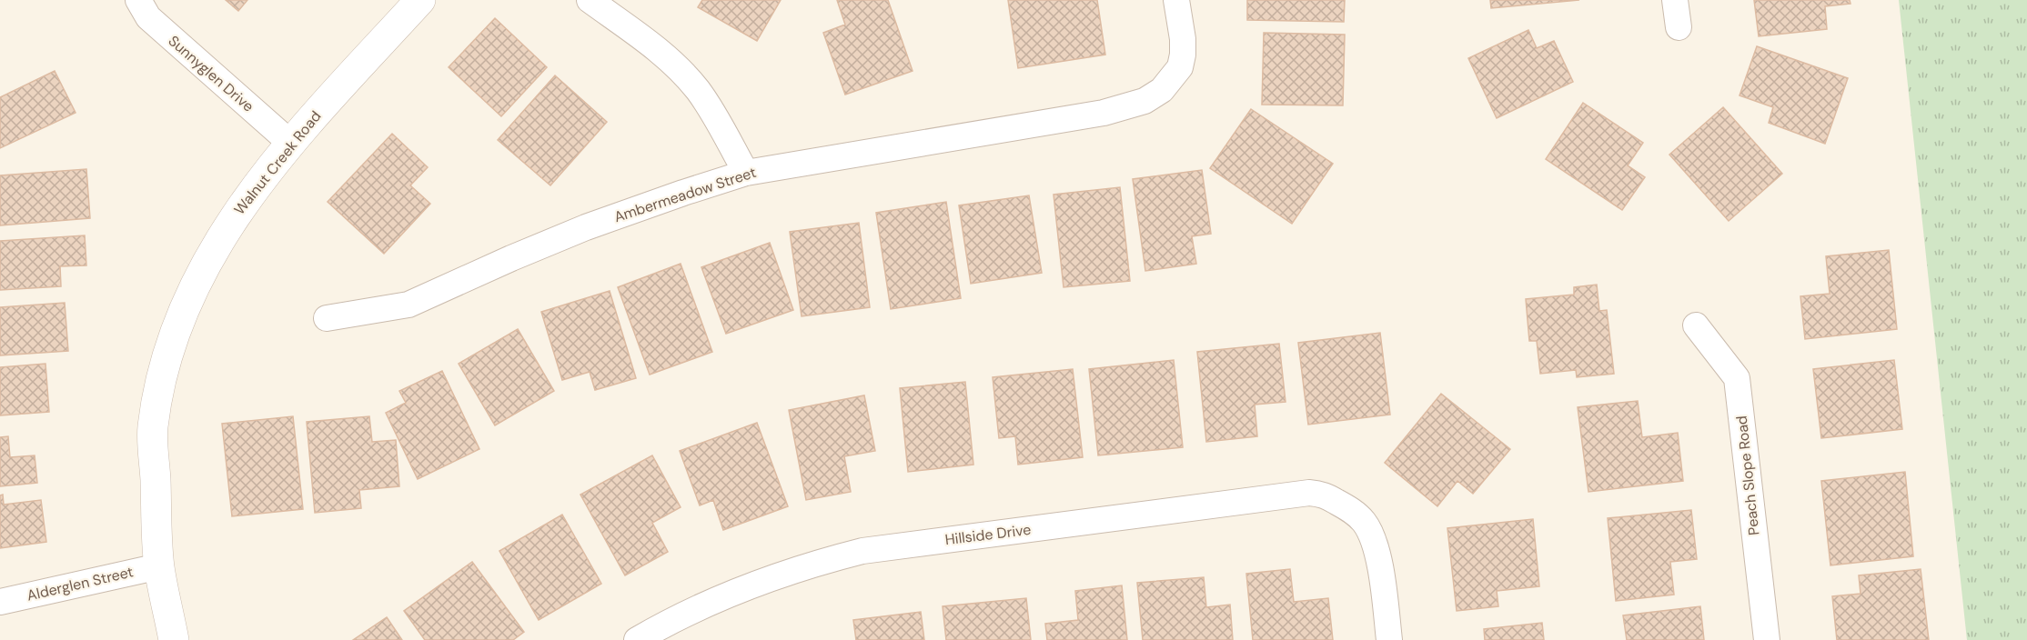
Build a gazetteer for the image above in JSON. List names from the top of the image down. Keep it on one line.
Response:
{"streets":{"street":["Sunnyglen Drive","Walnut Creek Road","Ambermeadow Street","Peach Slope Road","Hillside Drive","Alderglen Street"]},"crossings":[["Sunnyglen Drive","Walnut Creek Road"],["Walnut Creek Road","Alderglen Street"]]}
